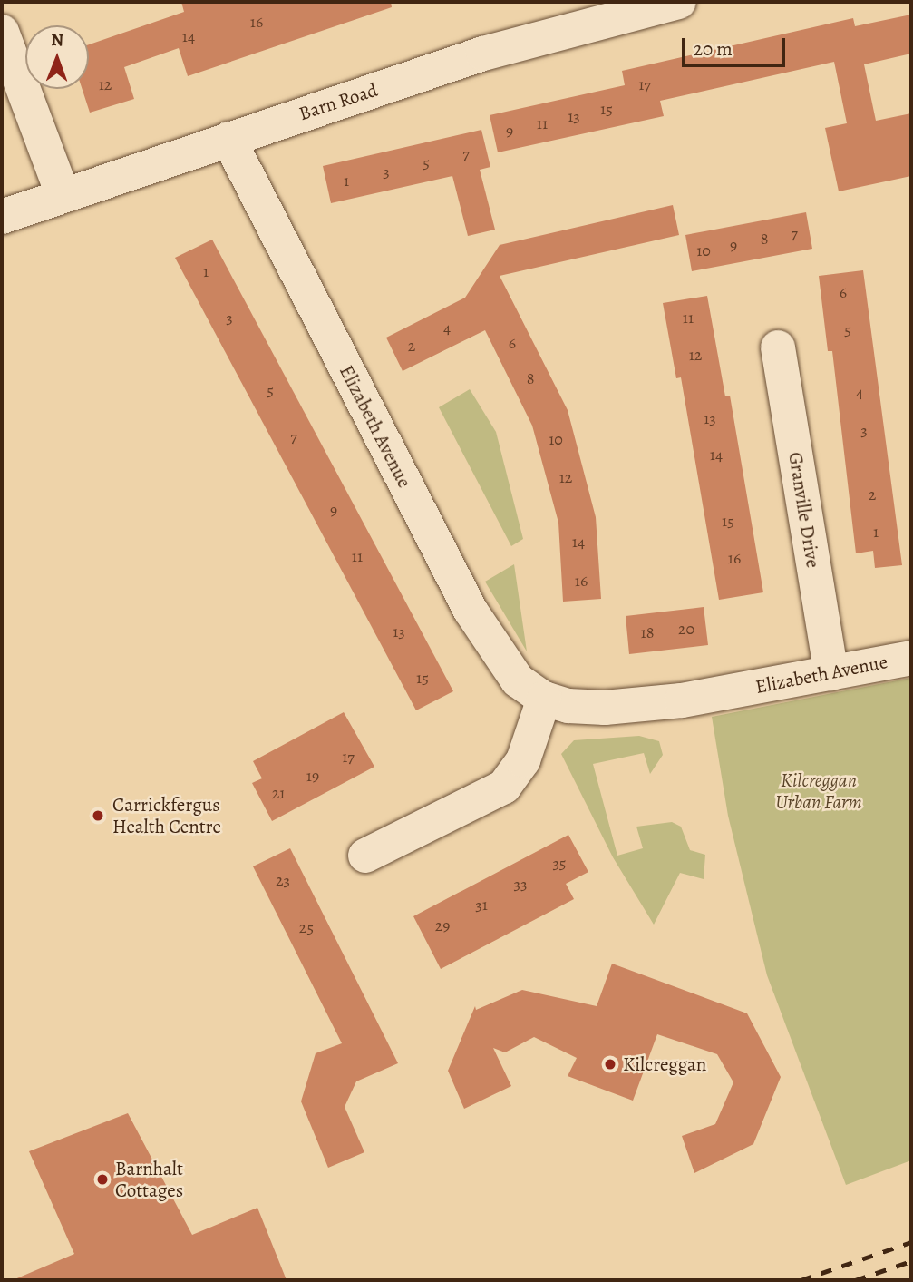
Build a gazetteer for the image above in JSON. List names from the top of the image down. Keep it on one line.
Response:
{"streets":{"street":["Barn Road","Elizabeth Avenue","Granville Drive"]},"crossings":[["Barn Road","Elizabeth Avenue"],["Elizabeth Avenue","Granville Drive"]],"parks":["Kilcreggan Urban Farm"],"places":["Carrickfergus Health Centre","Kilcreggan","Barnhalt Cottages"],"house_numbers":["16","14","12","17","15","13","11","9","7","5","3","1","7","8","9","10","1","6","3","11","4","5","6","2","12","8","5","4","13","3","7","10","14","12","2","9","15","1","14","11","16","16","20","13","18","15","17","19","21","35","23","33","31","29","25"],"scale_bar":"20 m","north":"top"}
